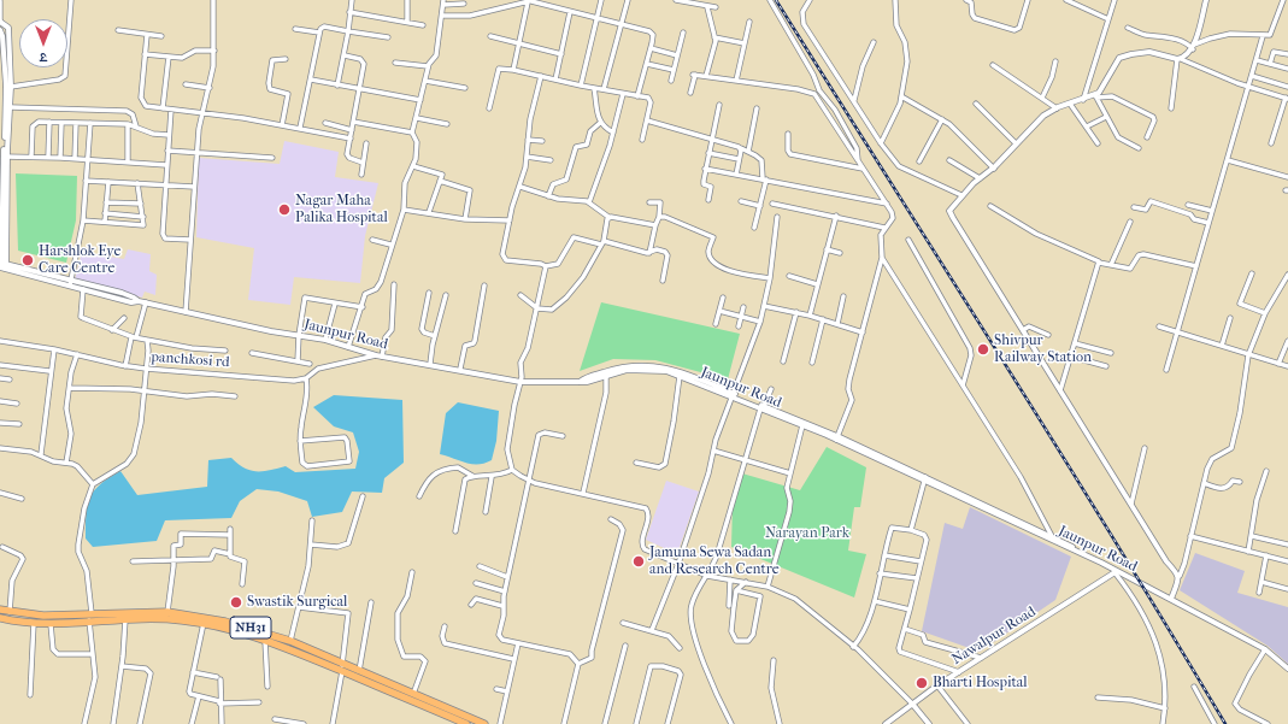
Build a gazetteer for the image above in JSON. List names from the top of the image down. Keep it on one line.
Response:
{"streets":{"highway":["NH31"],"street":["Jaunpur Road","panchkosi rd","Nawalpur Road"]},"crossings":[["Jaunpur Road","panchkosi rd"],["Jaunpur Road","Nawalpur Road"]],"parks":["Narayan Park"],"places":["Nagar Maha Palika Hospital","Harshlok Eye Care Centre","Shivpur Railway Station","Jamuna Sewa Sadan and Research Centre","Swastik Surgical","Bharti Hospital"],"north":"bottom"}
